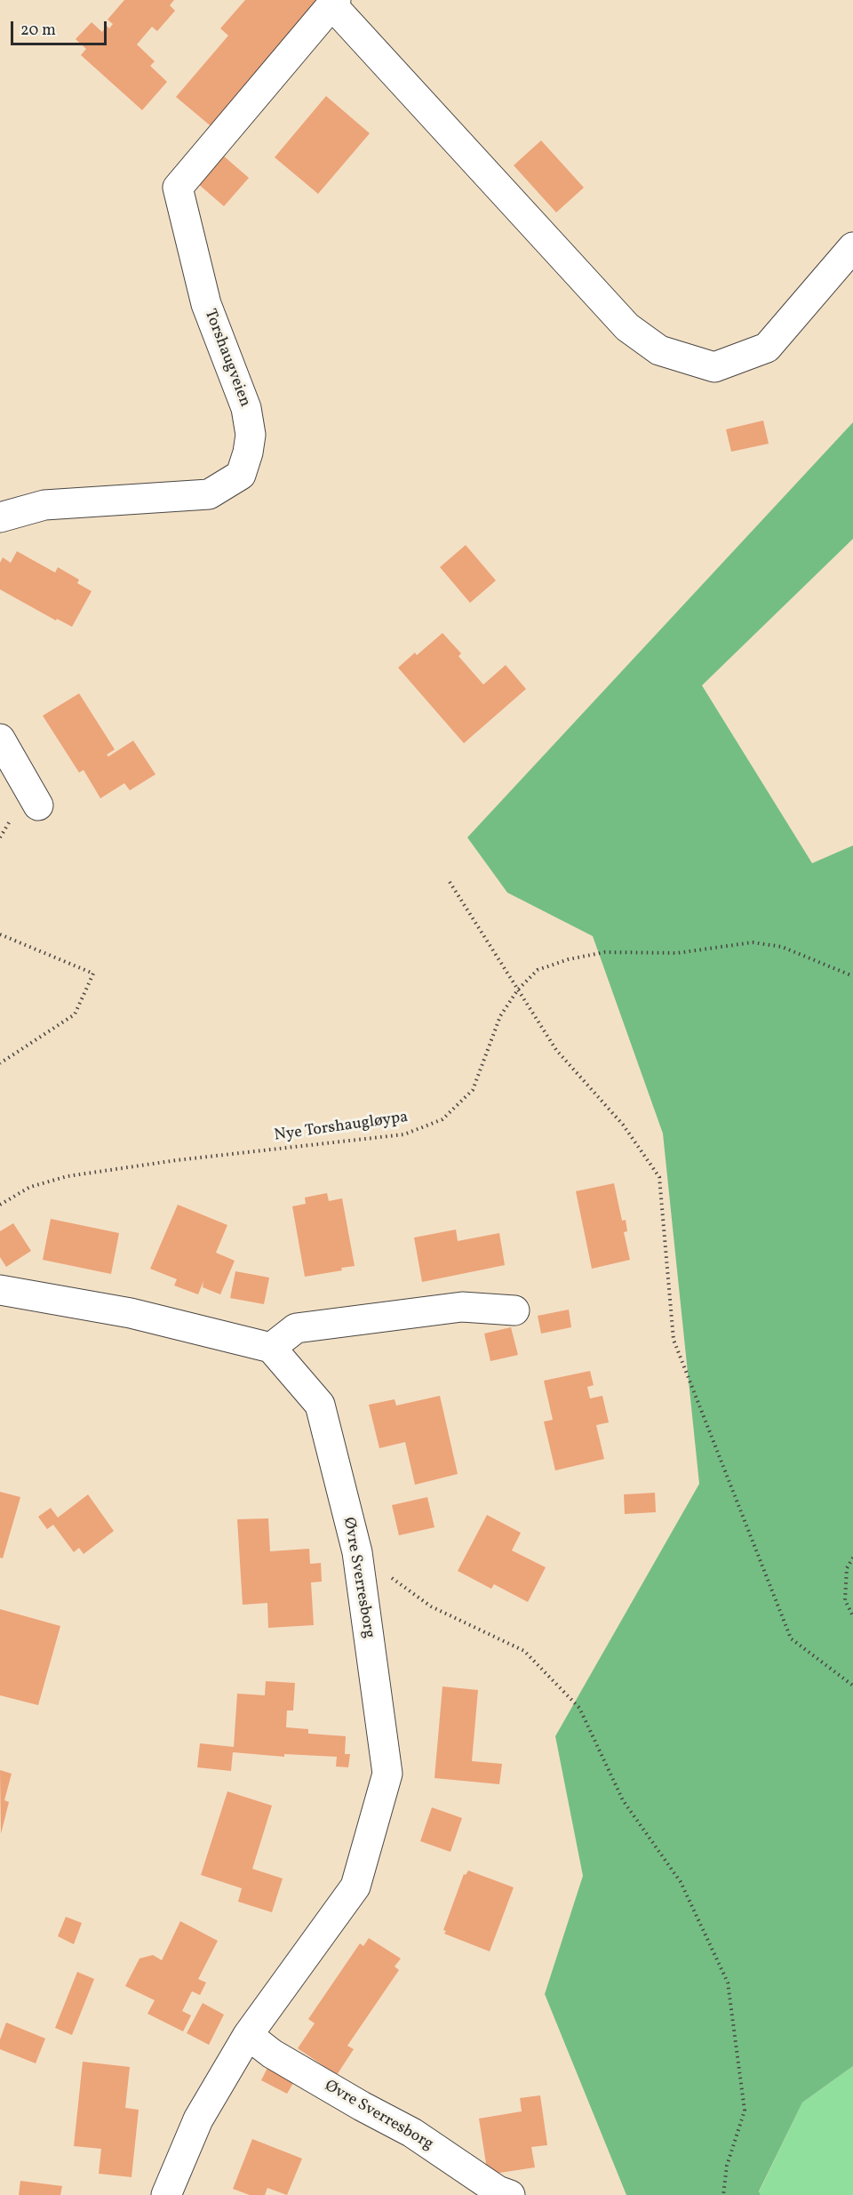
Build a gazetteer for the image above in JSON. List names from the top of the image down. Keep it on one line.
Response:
{"streets":{"street":["Torshaugveien","Øvre Sverresborg"],"path":["Nye Torshaugløypa"]},"scale_bar":"20 m"}
